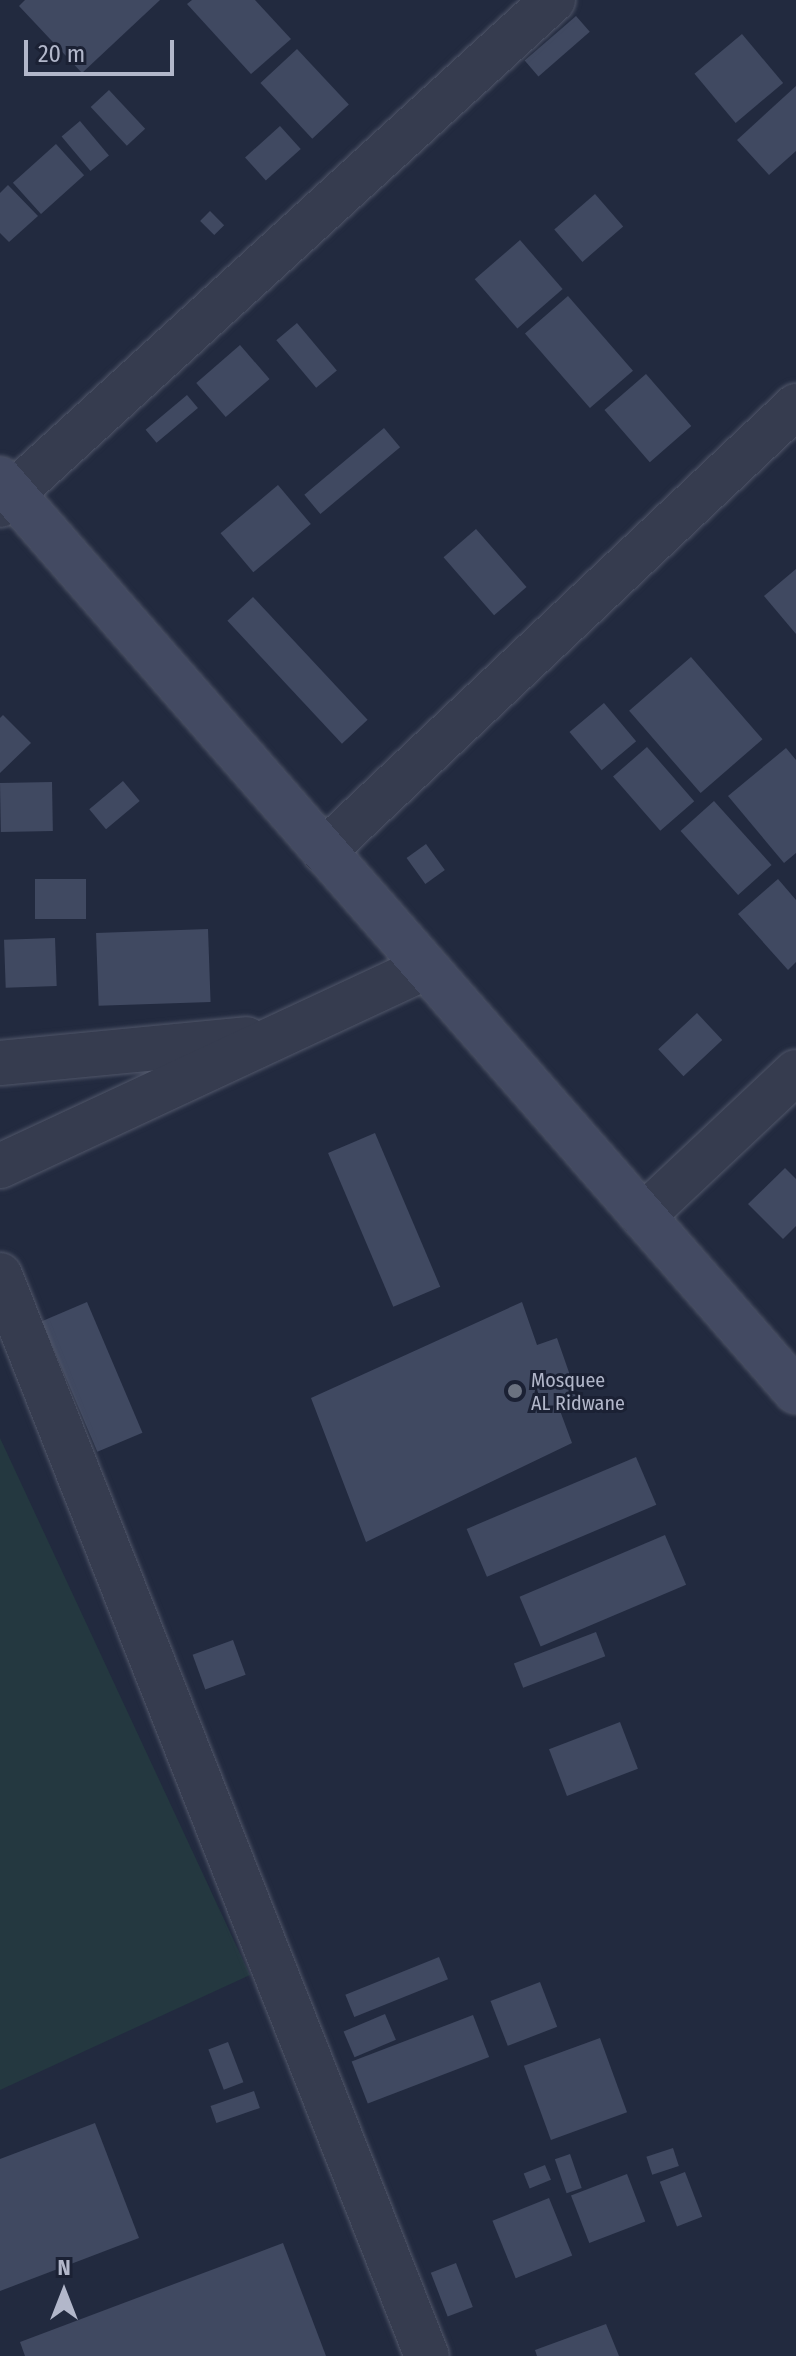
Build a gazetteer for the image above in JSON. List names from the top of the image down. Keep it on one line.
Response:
{"places":["Mosquee AL Ridwane"],"scale_bar":"20 m","north":"top"}
